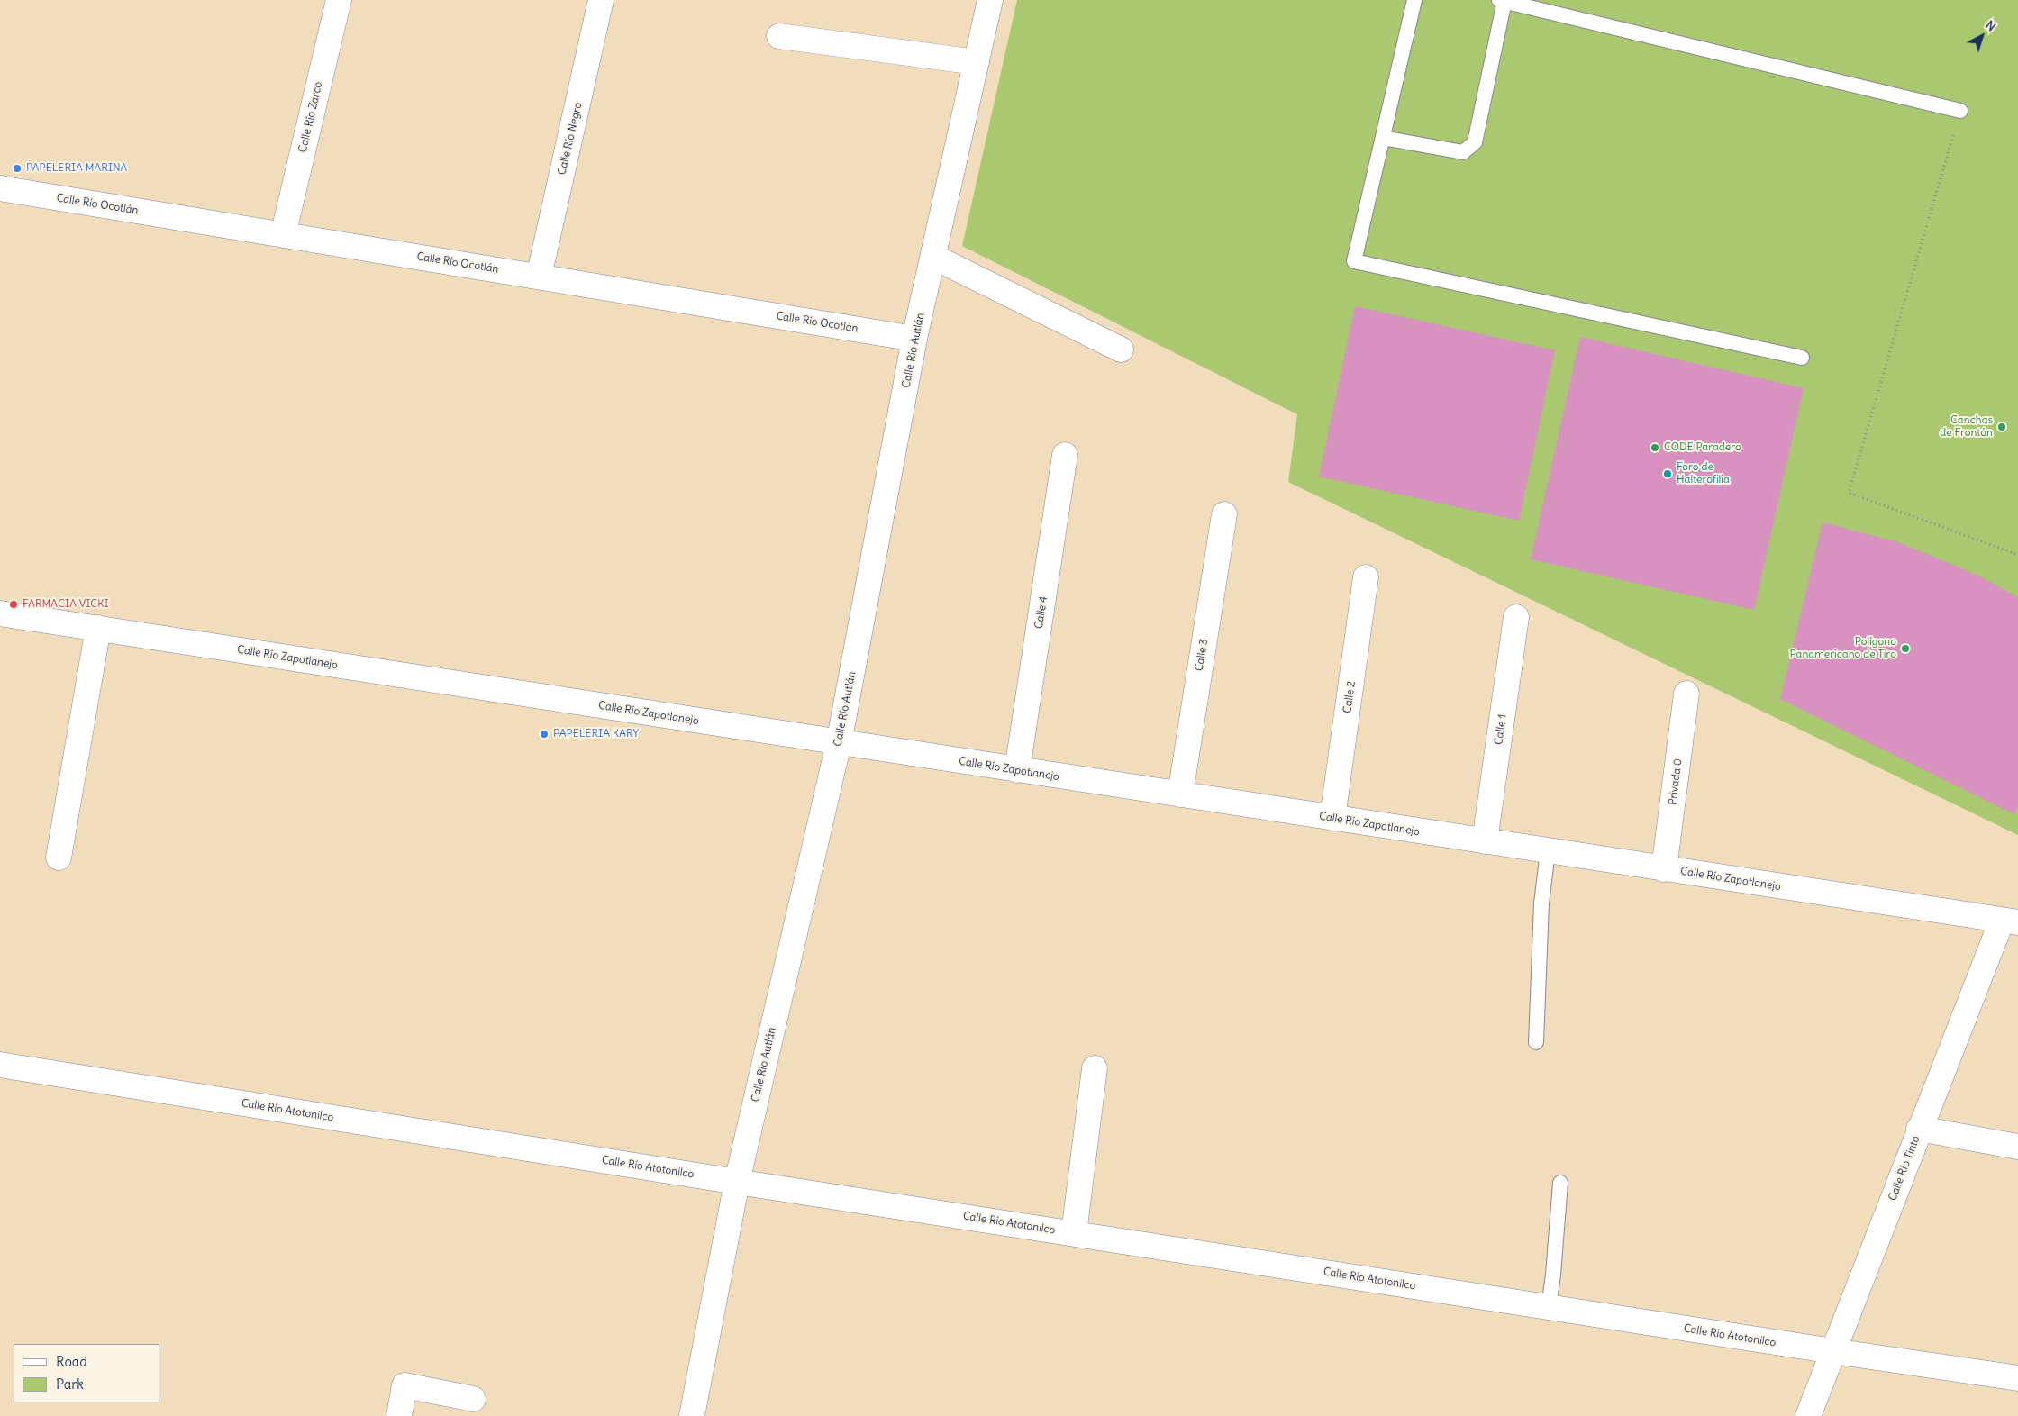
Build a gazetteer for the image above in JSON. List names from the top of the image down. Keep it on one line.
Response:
{"streets":{"street":["Calle Río Zarco","Calle Río Negro","Calle Río Ocotlán","Calle Río Autlán","Calle 4","Calle 3","Calle Río Zapotlanejo","Calle 2","Calle 1","Privada 0","Calle Río Atotonilco","Calle Río Tinto"]},"crossings":[["Calle Río Zarco","Calle Río Ocotlán"],["Calle Río Negro","Calle Río Ocotlán"],["Calle Río Ocotlán","Calle Río Autlán"],["Calle Río Autlán","Calle Río Zapotlanejo"],["Calle Río Autlán","Calle Río Atotonilco"],["Calle 4","Calle Río Zapotlanejo"],["Calle 3","Calle Río Zapotlanejo"],["Calle Río Zapotlanejo","Calle 2"],["Calle Río Zapotlanejo","Calle 1"],["Calle Río Zapotlanejo","Privada 0"],["Calle Río Zapotlanejo","Calle Río Tinto"],["Calle Río Atotonilco","Calle Río Tinto"]],"places":["PAPELERIA MARINA","Canchas de Frontón","CODE Paradero","Foro de Halterofilia","FARMACIA VICKI","Polígono Panamericano de Tiro","PAPELERIA KARY"],"legend":["Road","Park"],"north":"top right"}
